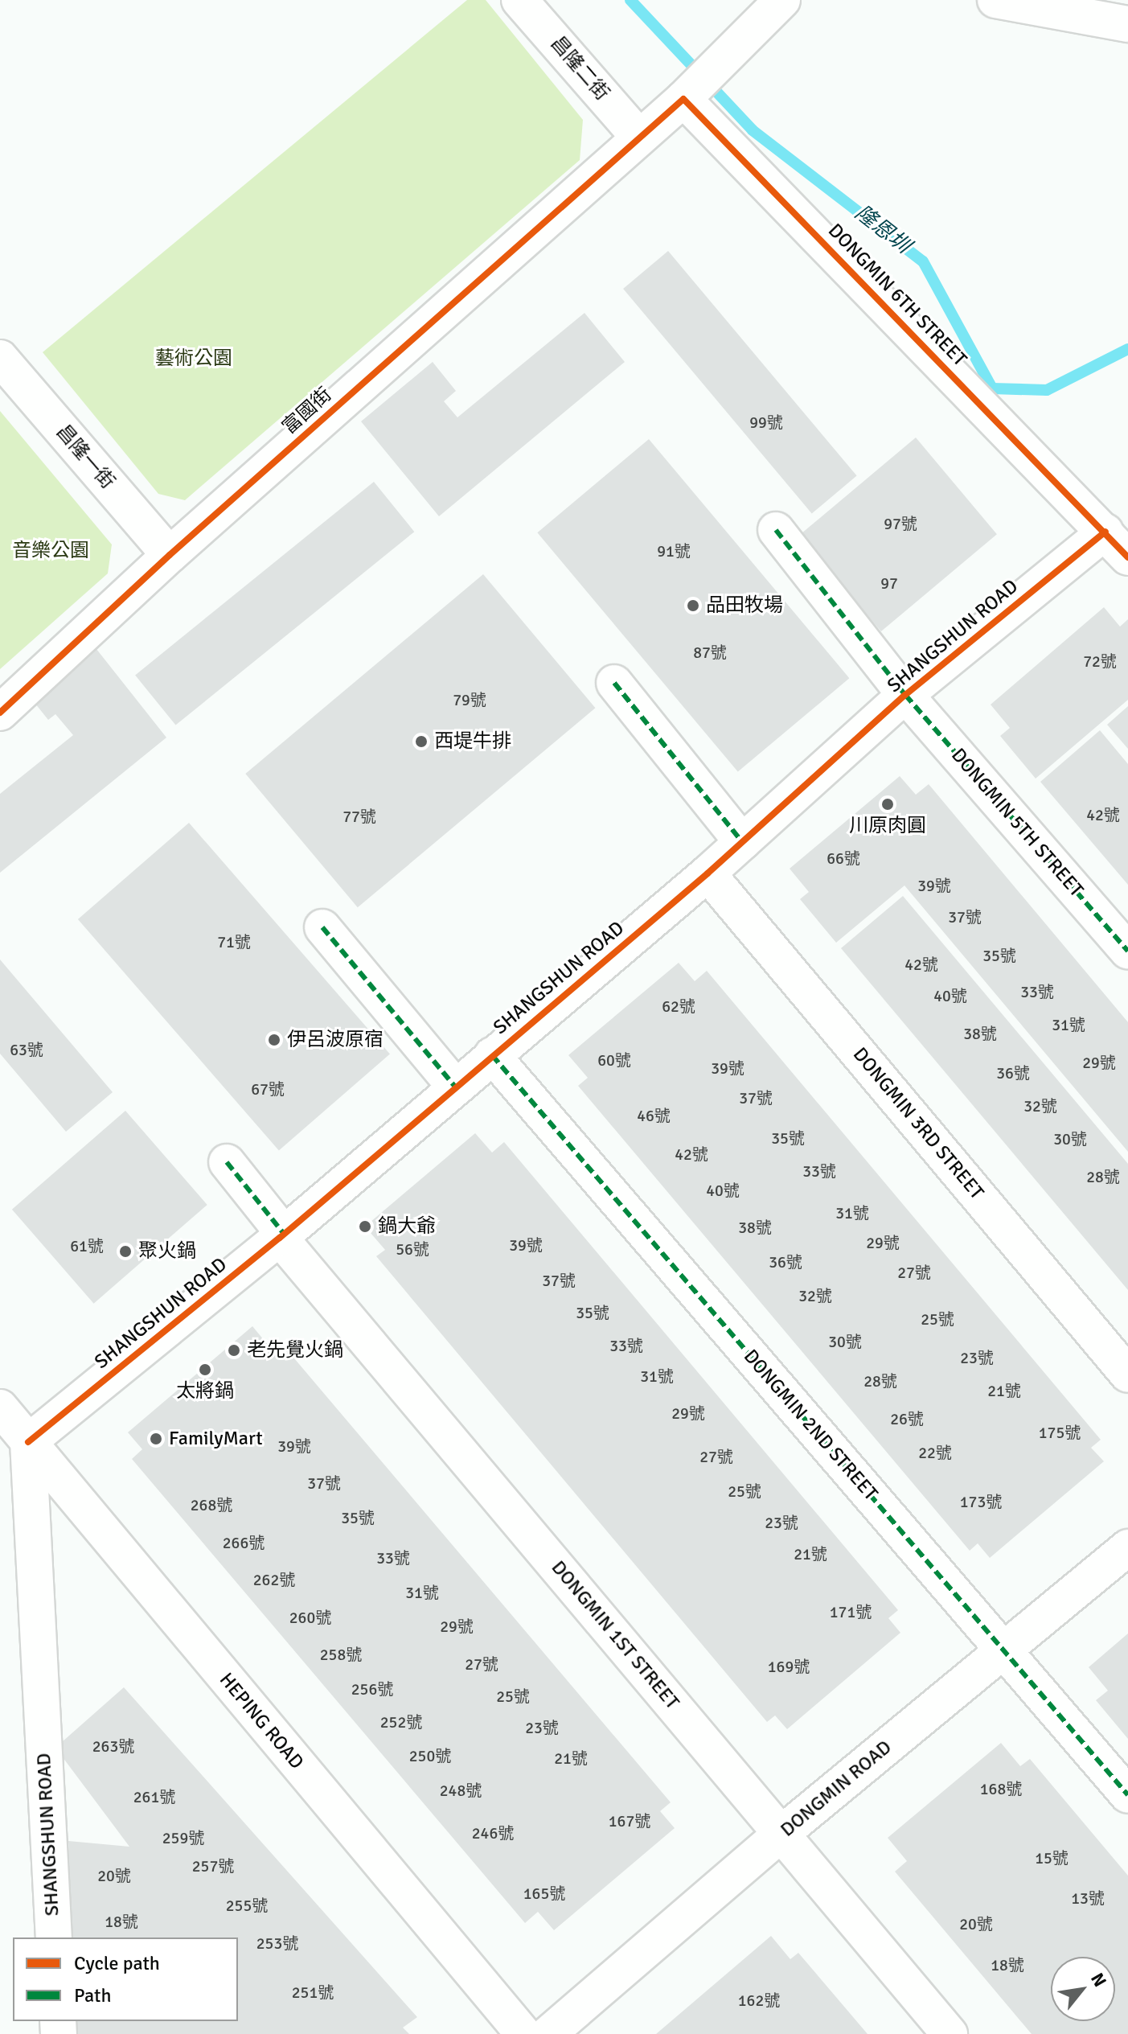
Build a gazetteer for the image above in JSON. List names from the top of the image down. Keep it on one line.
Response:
{"streets":{"street":["昌隆二街","DONGMIN 6TH STREET","富國街","昌隆一街","SHANGSHUN ROAD","DONGMIN 5TH STREET","DONGMIN 3RD STREET","DONGMIN 2ND STREET","DONGMIN 1ST STREET","HEPING ROAD","DONGMIN ROAD"]},"crossings":[["昌隆二街","富國街"],["DONGMIN 6TH STREET","SHANGSHUN ROAD"],["富國街","昌隆一街"],["SHANGSHUN ROAD","DONGMIN 5TH STREET"],["SHANGSHUN ROAD","DONGMIN 3RD STREET"],["SHANGSHUN ROAD","DONGMIN 2ND STREET"],["SHANGSHUN ROAD","DONGMIN 1ST STREET"],["SHANGSHUN ROAD","HEPING ROAD"],["DONGMIN 2ND STREET","DONGMIN ROAD"],["DONGMIN 1ST STREET","DONGMIN ROAD"]],"water":["隆恩圳"],"parks":["藝術公園","音樂公園"],"places":["品田牧場","西堤牛排","川原肉圓","伊呂波原宿","鍋大爺","聚火鍋","老先覺火鍋","太將鍋","FamilyMart"],"house_numbers":["99號","97號","91號","97","87號","72號","79號","42號","77號","66號","39號","37號","71號","35號","42號","33號","40號","62號","31號","38號","63號","60號","29號","39號","36號","67號","37號","32號","46號","35號","30號","42號","33號","28號","40號","31號","38號","29號","39號","61號","56號","36號","27號","37號","32號","35號","25號","30號","33號","23號","31號","28號","21號","29號","26號","175號","39號","22號","27號","37號","25號","173號","268號","35號","23號","266號","21號","33號","262號","31號","171號","260號","29號","258號","27號","169號","256號","25號","252號","23號","263號","250號","21號","168號","248號","261號","167號","246號","259號","15號","257號","20號","165號","13號","255號","18號","20號","253號","18號","251號","162號"],"legend":["Cycle path","Path"],"north":"top right"}
